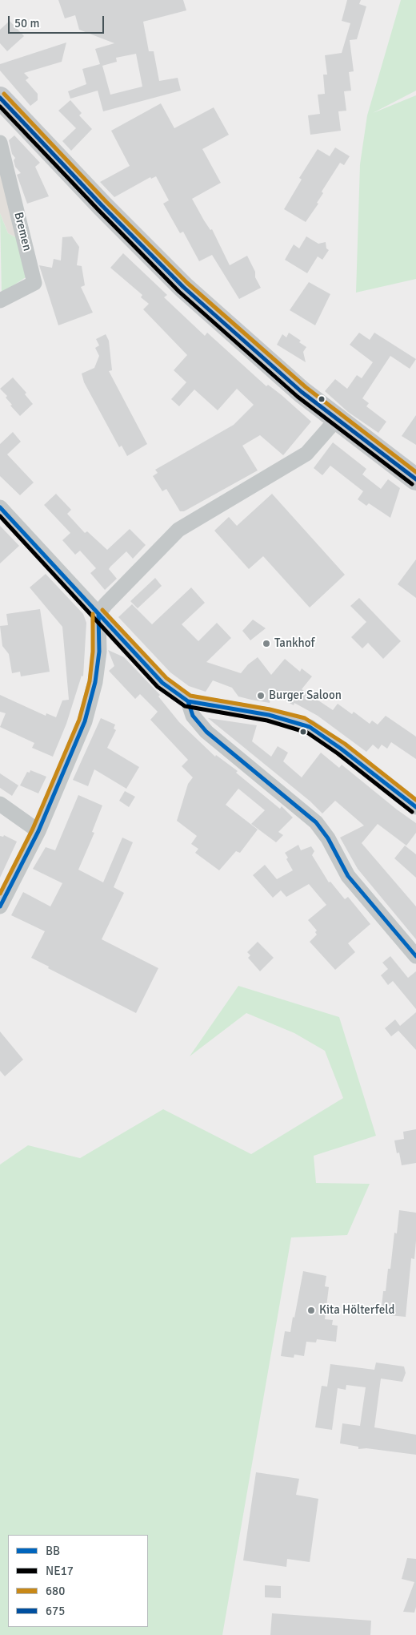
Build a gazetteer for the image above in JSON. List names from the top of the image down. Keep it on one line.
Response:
{"streets":{"street":["Bremen"]},"places":["Tankhof","Burger Saloon","Kita Hölterfeld"],"lines":["transit line 680","transit line 675","transit line NE17","transit line BB"],"legend":["BB","NE17","680","675"],"scale_bar":"50 m"}
